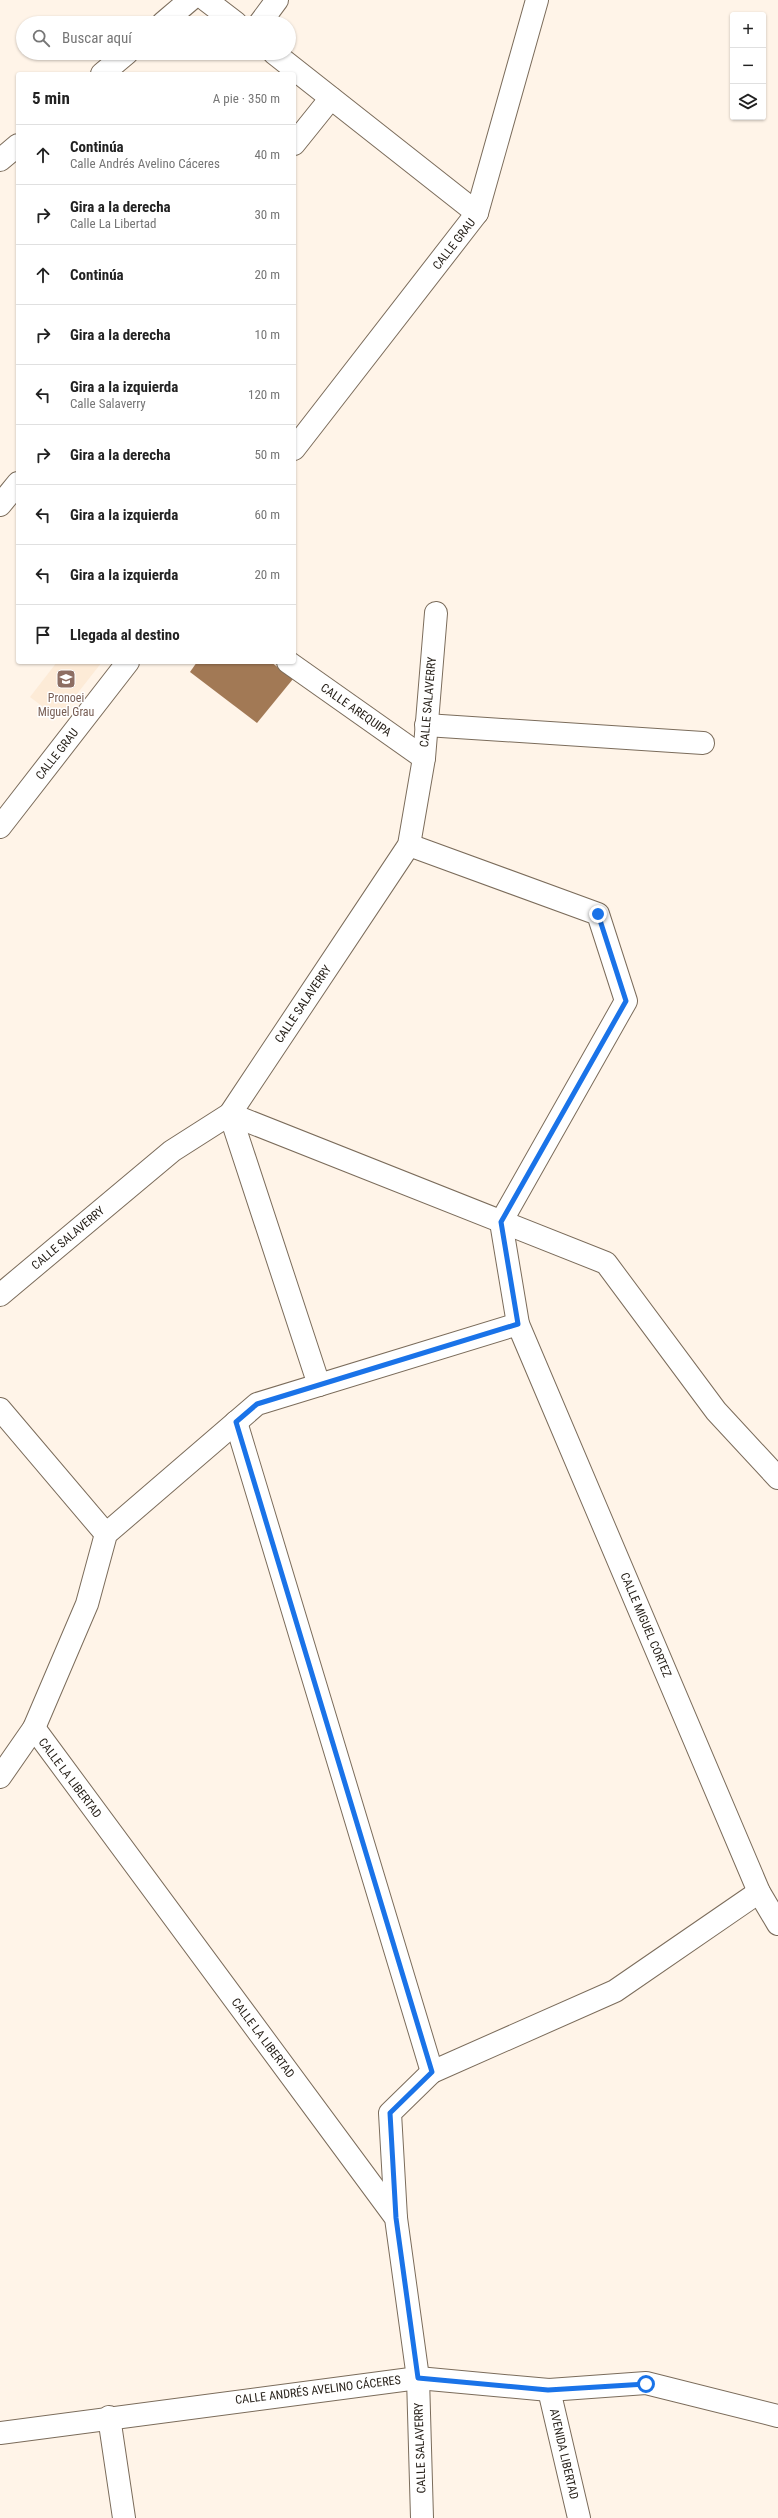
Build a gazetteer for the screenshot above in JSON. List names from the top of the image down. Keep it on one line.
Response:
{"streets":{"street":["CALLE GRAU","CALLE SALAVERRY","CALLE AREQUIPA","CALLE MIGUEL CORTEZ","CALLE LA LIBERTAD","CALLE ANDRÉS AVELINO CÁCERES","AVENIDA LIBERTAD"]},"crossings":[["CALLE SALAVERRY","CALLE AREQUIPA"],["CALLE SALAVERRY","CALLE LA LIBERTAD"],["CALLE SALAVERRY","CALLE ANDRÉS AVELINO CÁCERES"],["CALLE LA LIBERTAD","CALLE ANDRÉS AVELINO CÁCERES"],["CALLE ANDRÉS AVELINO CÁCERES","AVENIDA LIBERTAD"]],"places":{"school or university":["Pronoei Miguel Grau"]},"page":{"map_buttons":["+","−"],"search":"Buscar aquí","heading":["5 min","A pie · 350 m"],"list":[["Continúa","Calle Andrés Avelino Cáceres","40 m"],["Gira a la derecha","Calle La Libertad","30 m"],["Continúa","20 m"],["Gira a la derecha","10 m"],["Gira a la izquierda","Calle Salaverry","120 m"],["Gira a la derecha","50 m"],["Gira a la izquierda","60 m"],["Gira a la izquierda","20 m"],"Llegada al destino"]}}
